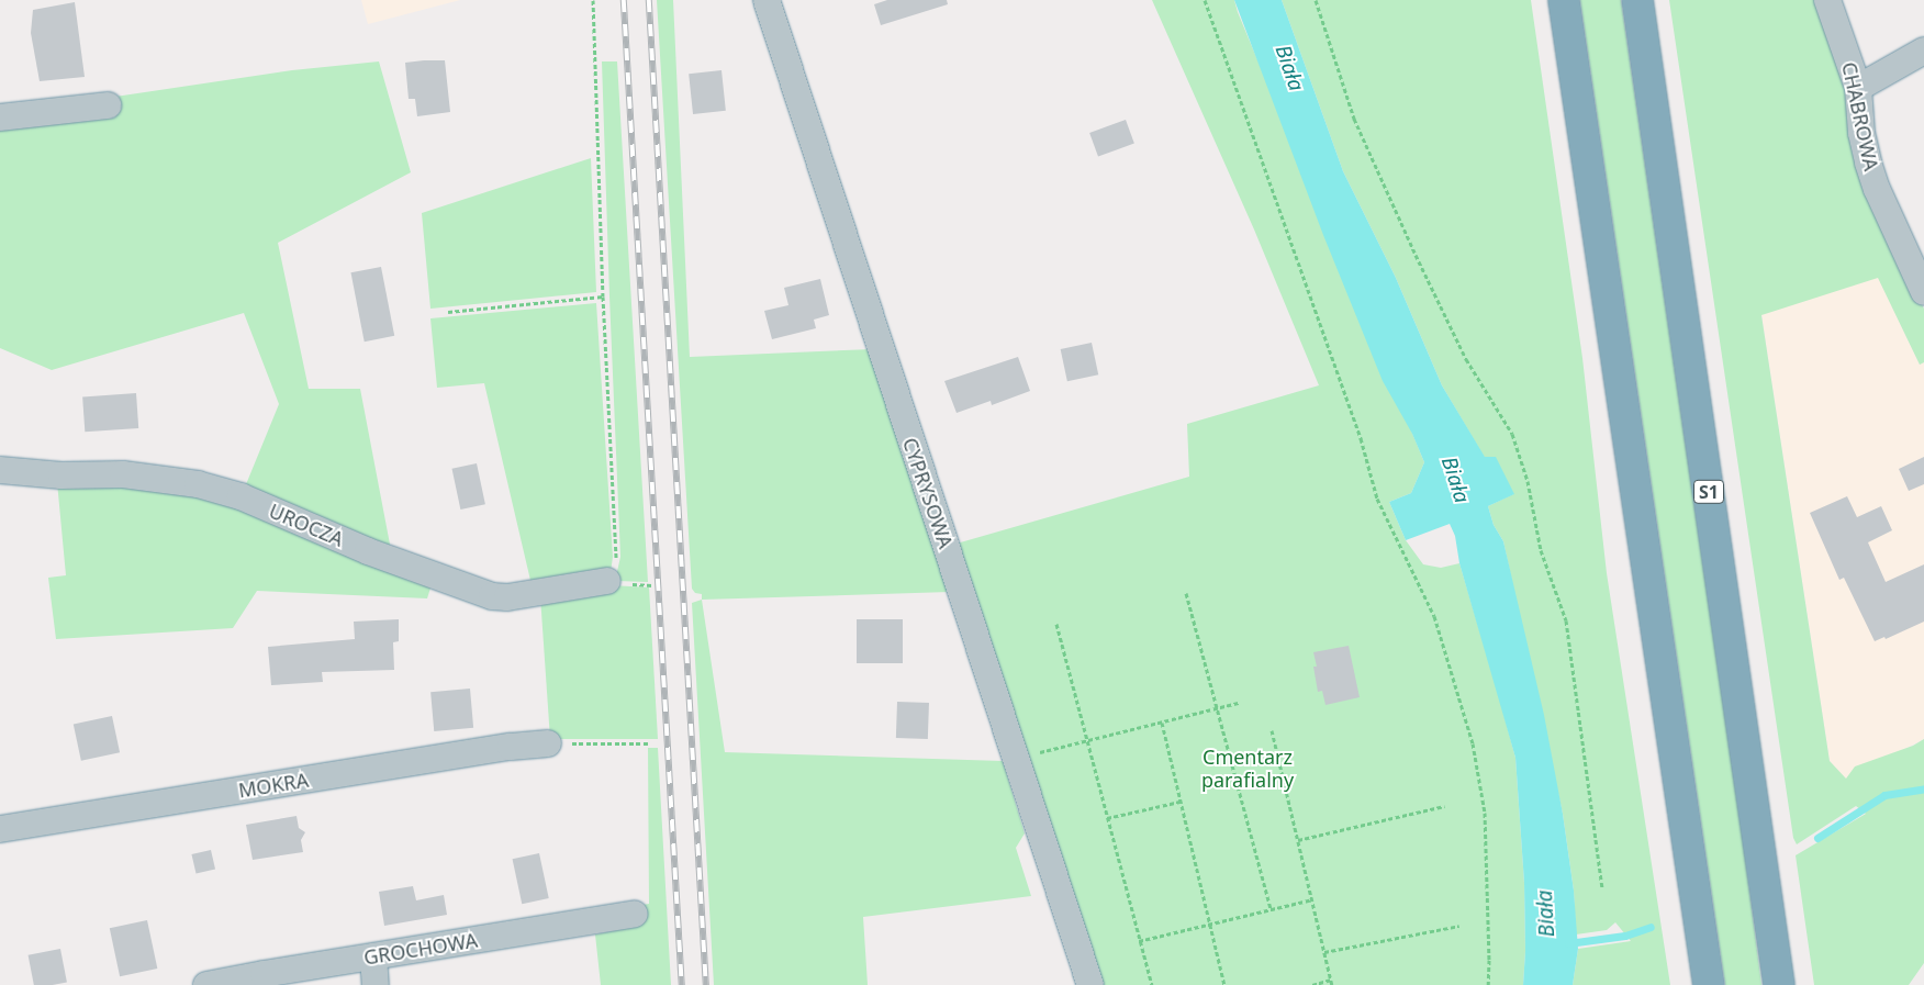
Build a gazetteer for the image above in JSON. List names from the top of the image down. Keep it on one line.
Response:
{"streets":{"highway":["S1"],"street":["CHABROWA","CYPRYSOWA","UROCZA","MOKRA","GROCHOWA"]},"water":["Biała"],"parks":["Cmentarz parafialny"]}
